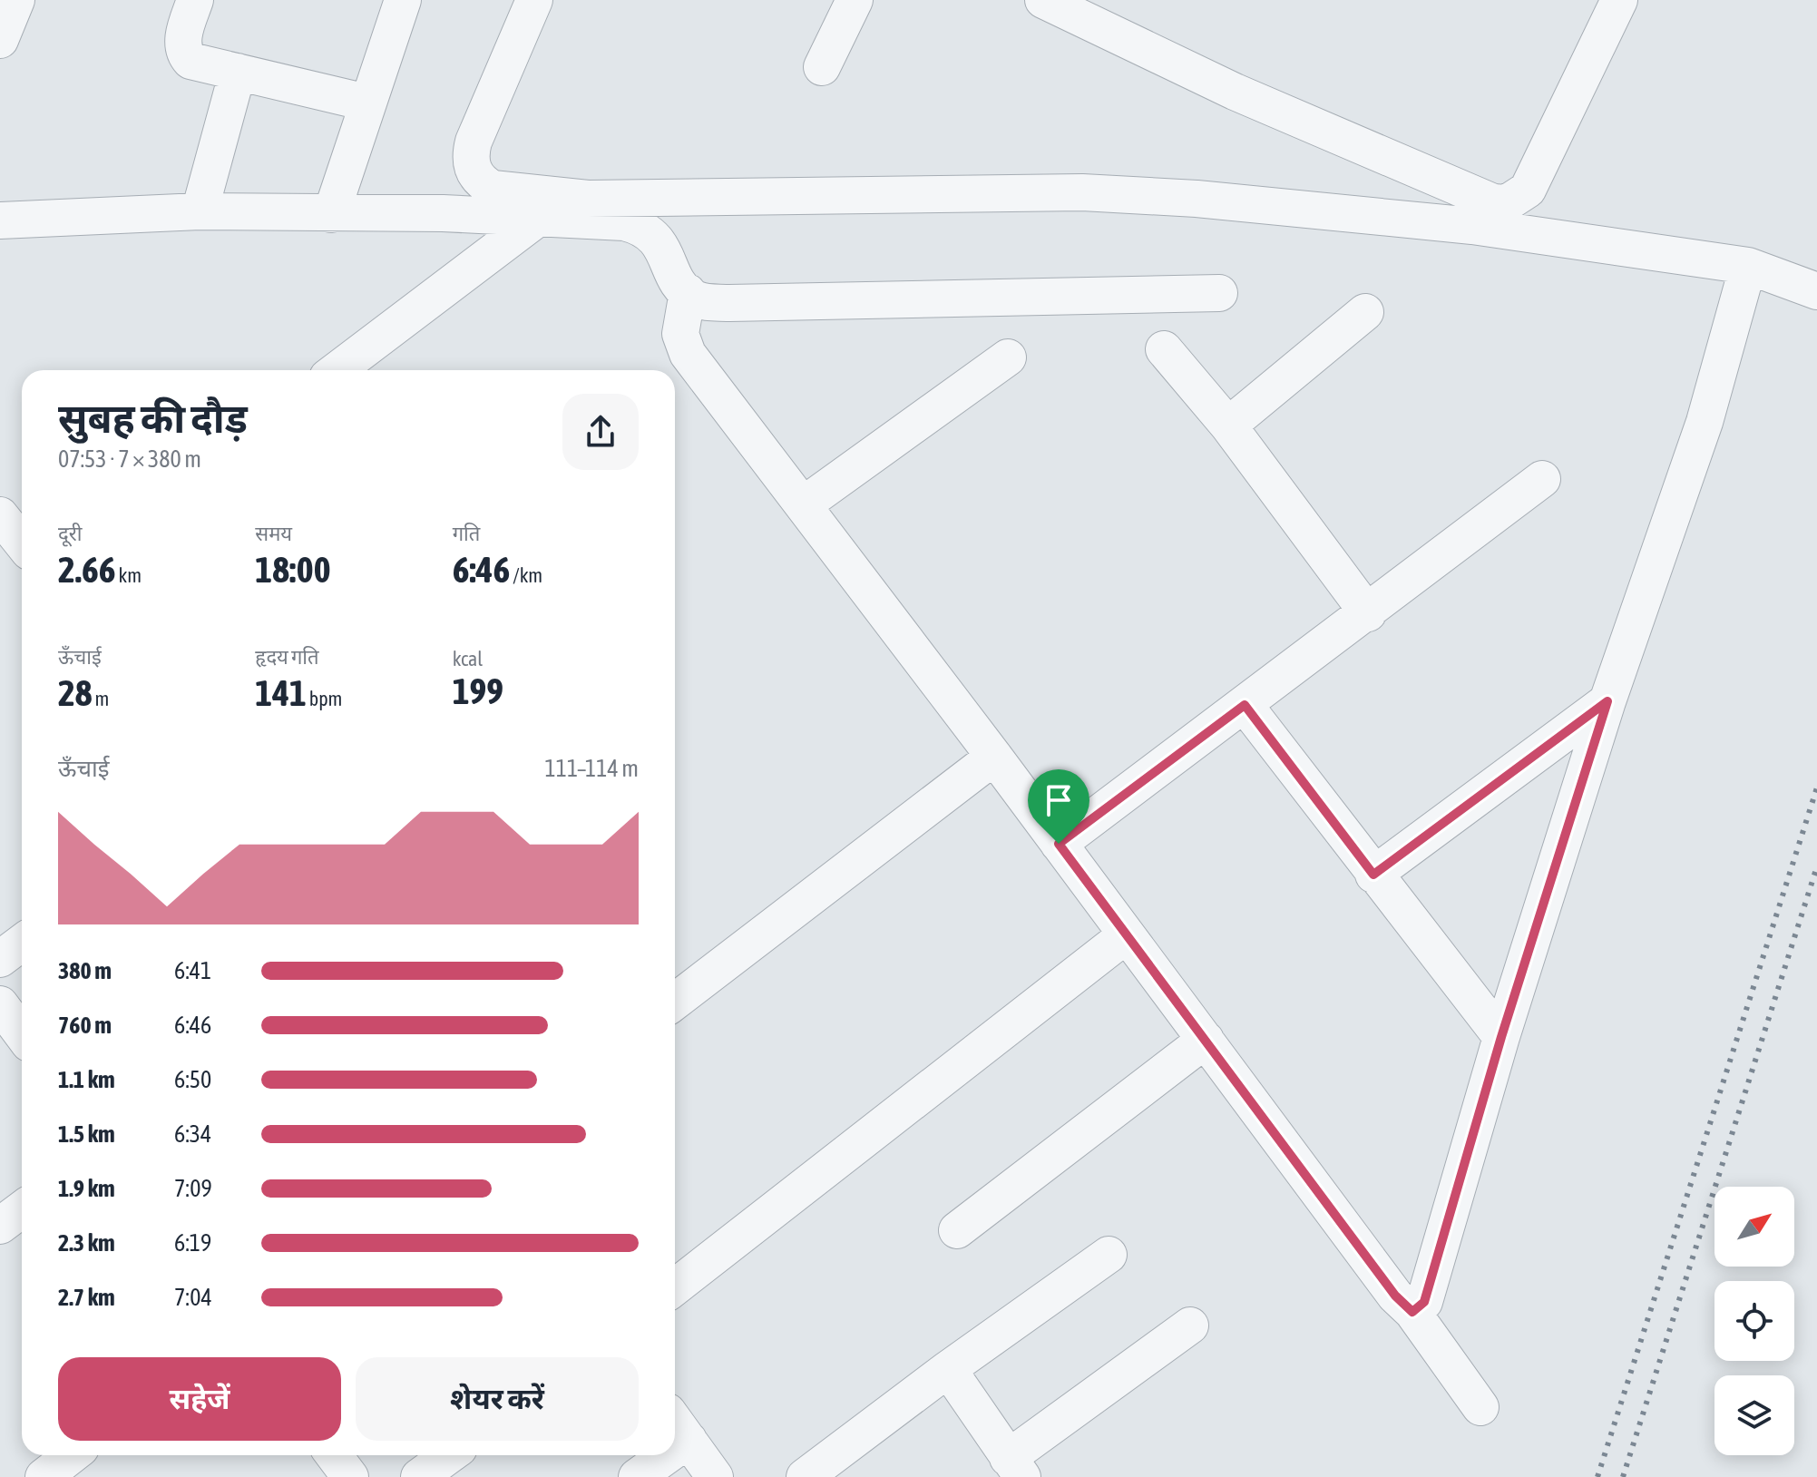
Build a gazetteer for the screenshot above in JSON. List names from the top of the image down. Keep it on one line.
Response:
{"north":"top right","page":{"heading":["सुबह की दौड़","07:53 · 7 × 380 m"],"stats":[["दूरी","2.66 km"],["समय","18:00"],["गति","6:46 /km"],["ऊँचाई","28 m"],["हृदय गति","141 bpm"],["kcal","199"]],"chart":["ऊँचाई","111–114 m"],"list":[{"name":"380 m","note":"6:41"},{"name":"760 m","note":"6:46"},{"name":"1.1 km","note":"6:50"},{"name":"1.5 km","note":"6:34"},{"name":"1.9 km","note":"7:09"},{"name":"2.3 km","note":"6:19"},{"name":"2.7 km","note":"7:04"}],"buttons":["सहेजें","शेयर करें"]}}
